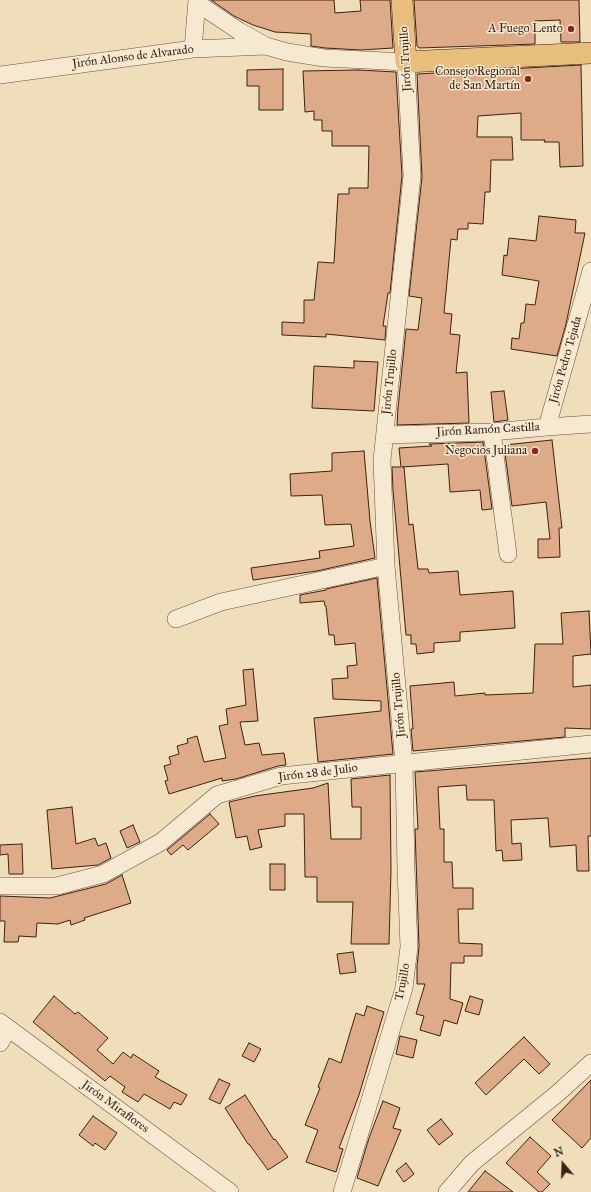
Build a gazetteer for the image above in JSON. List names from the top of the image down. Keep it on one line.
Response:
{"streets":{"main road":["Jirón Alonso de Alvarado","Jirón Trujillo"],"street":["Jirón Pedro Tejada","Jirón Ramón Castilla","Jirón 28 de Julio","Trujillo","Jirón Miraflores"]},"crossings":[["Jirón Alonso de Alvarado","Jirón Trujillo"],["Jirón Trujillo","Jirón Ramón Castilla"],["Jirón Trujillo","Jirón 28 de Julio"],["Jirón Trujillo","Trujillo"],["Jirón Pedro Tejada","Jirón Ramón Castilla"],["Jirón 28 de Julio","Trujillo"]],"places":["A Fuego Lento","Consejo Regional de San Martín","Negocios Juliana"],"north":"top"}
